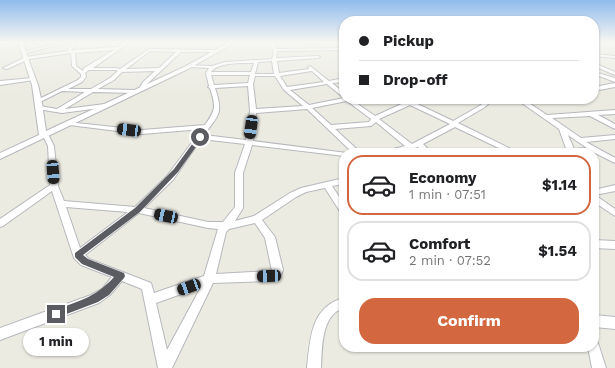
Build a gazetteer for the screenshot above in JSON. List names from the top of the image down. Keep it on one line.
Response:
{"page":{"banner":["Pickup","Drop-off"],"list":[{"name":"Economy","note":"1 min · 07:51","value":"$1.14"},{"name":"Comfort","note":"2 min · 07:52","value":"$1.54"}],"buttons":"Confirm","bubble":"1 min"}}
